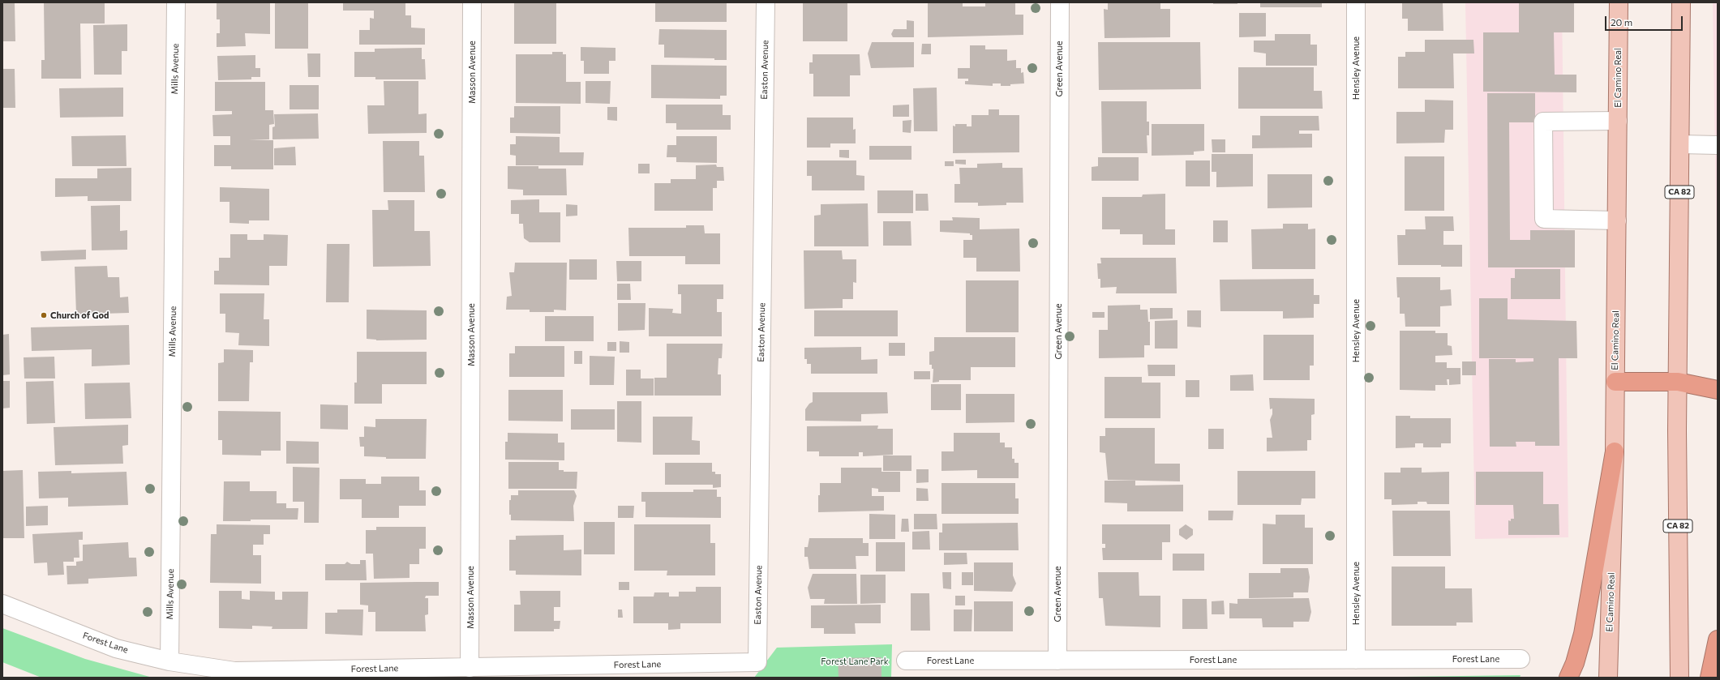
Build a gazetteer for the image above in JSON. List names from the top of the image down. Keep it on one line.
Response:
{"streets":{"main road":["El Camino Real","CA 82"],"street":["Hensley Avenue","Mills Avenue","Green Avenue","Easton Avenue","Masson Avenue","Forest Lane"]},"crossings":[["Hensley Avenue","Forest Lane"],["Mills Avenue","Forest Lane"],["Green Avenue","Forest Lane"],["Easton Avenue","Forest Lane"],["Masson Avenue","Forest Lane"]],"parks":["Forest Lane Park"],"places":["Church of God"],"scale_bar":"20 m"}
